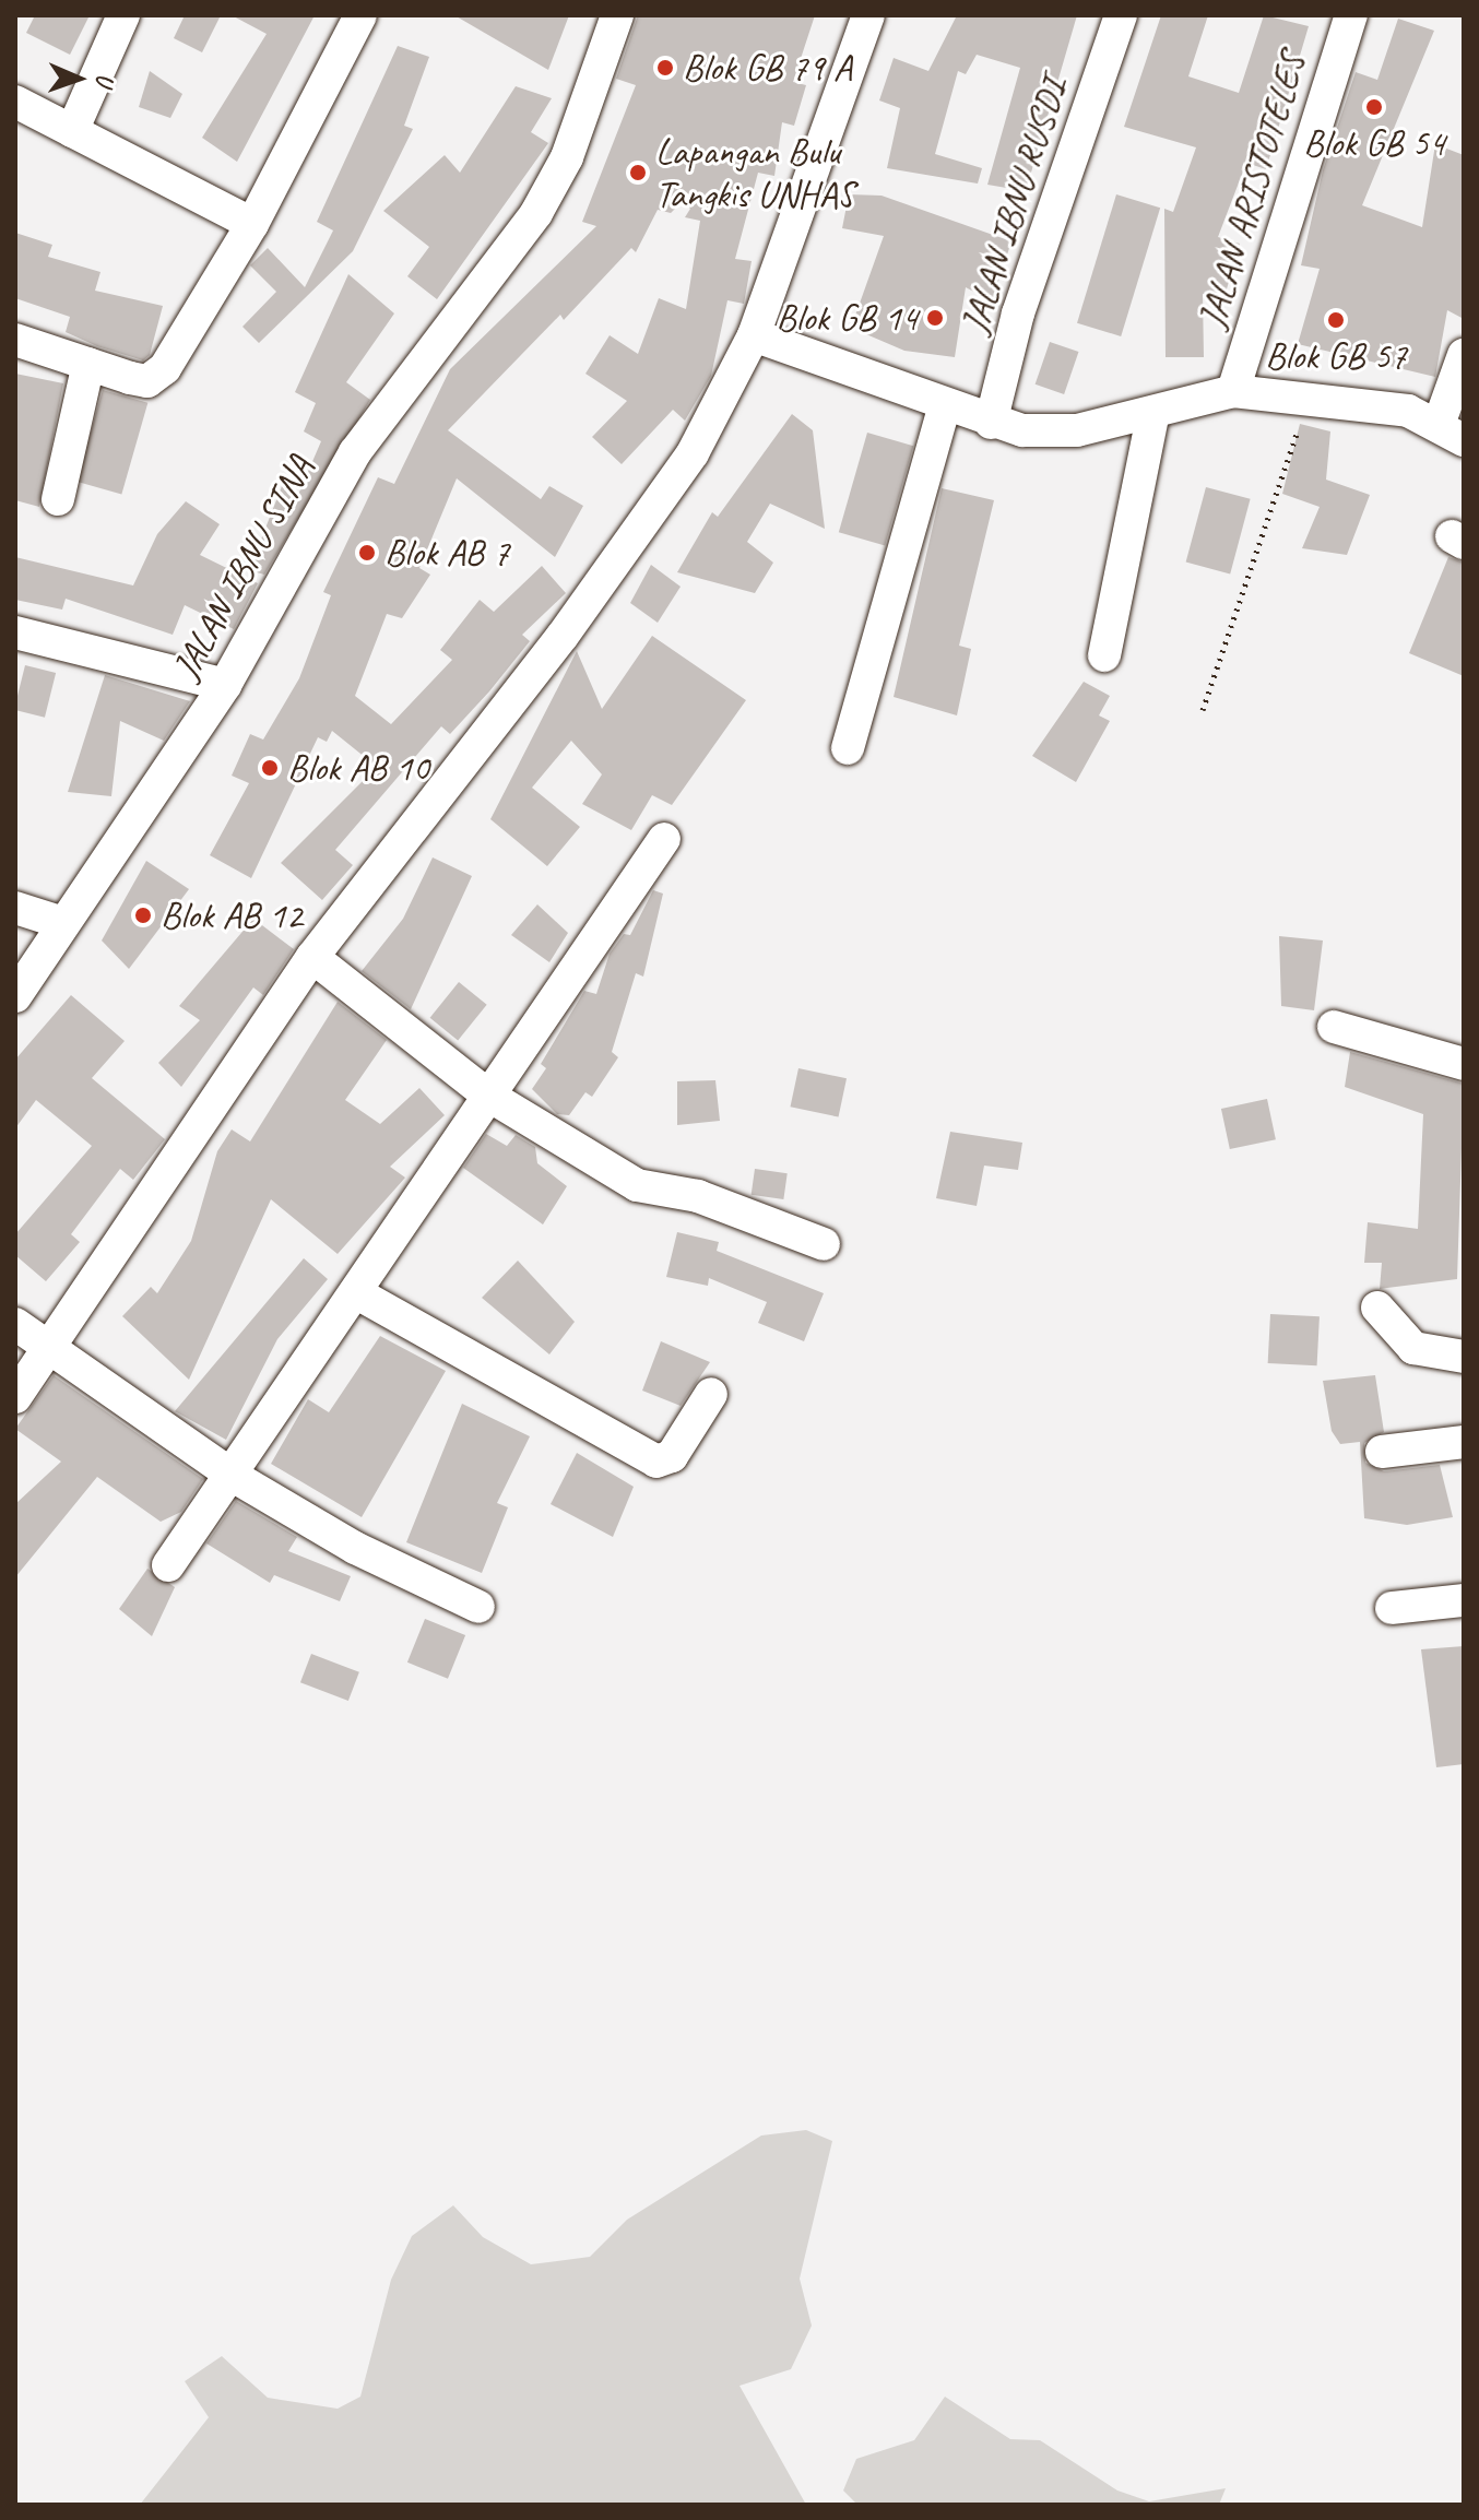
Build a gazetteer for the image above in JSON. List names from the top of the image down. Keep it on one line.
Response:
{"streets":{"street":["JALAN ARISTOTELES","JALAN IBNU RUSDI","JALAN IBNU SINA"]},"places":["Blok GB 79 A","Blok GB 54","Lapangan Bulu Tangkis UNHAS","Blok GB 14","Blok GB 57","Blok AB 7","Blok AB 10","Blok AB 12"],"north":"right"}
